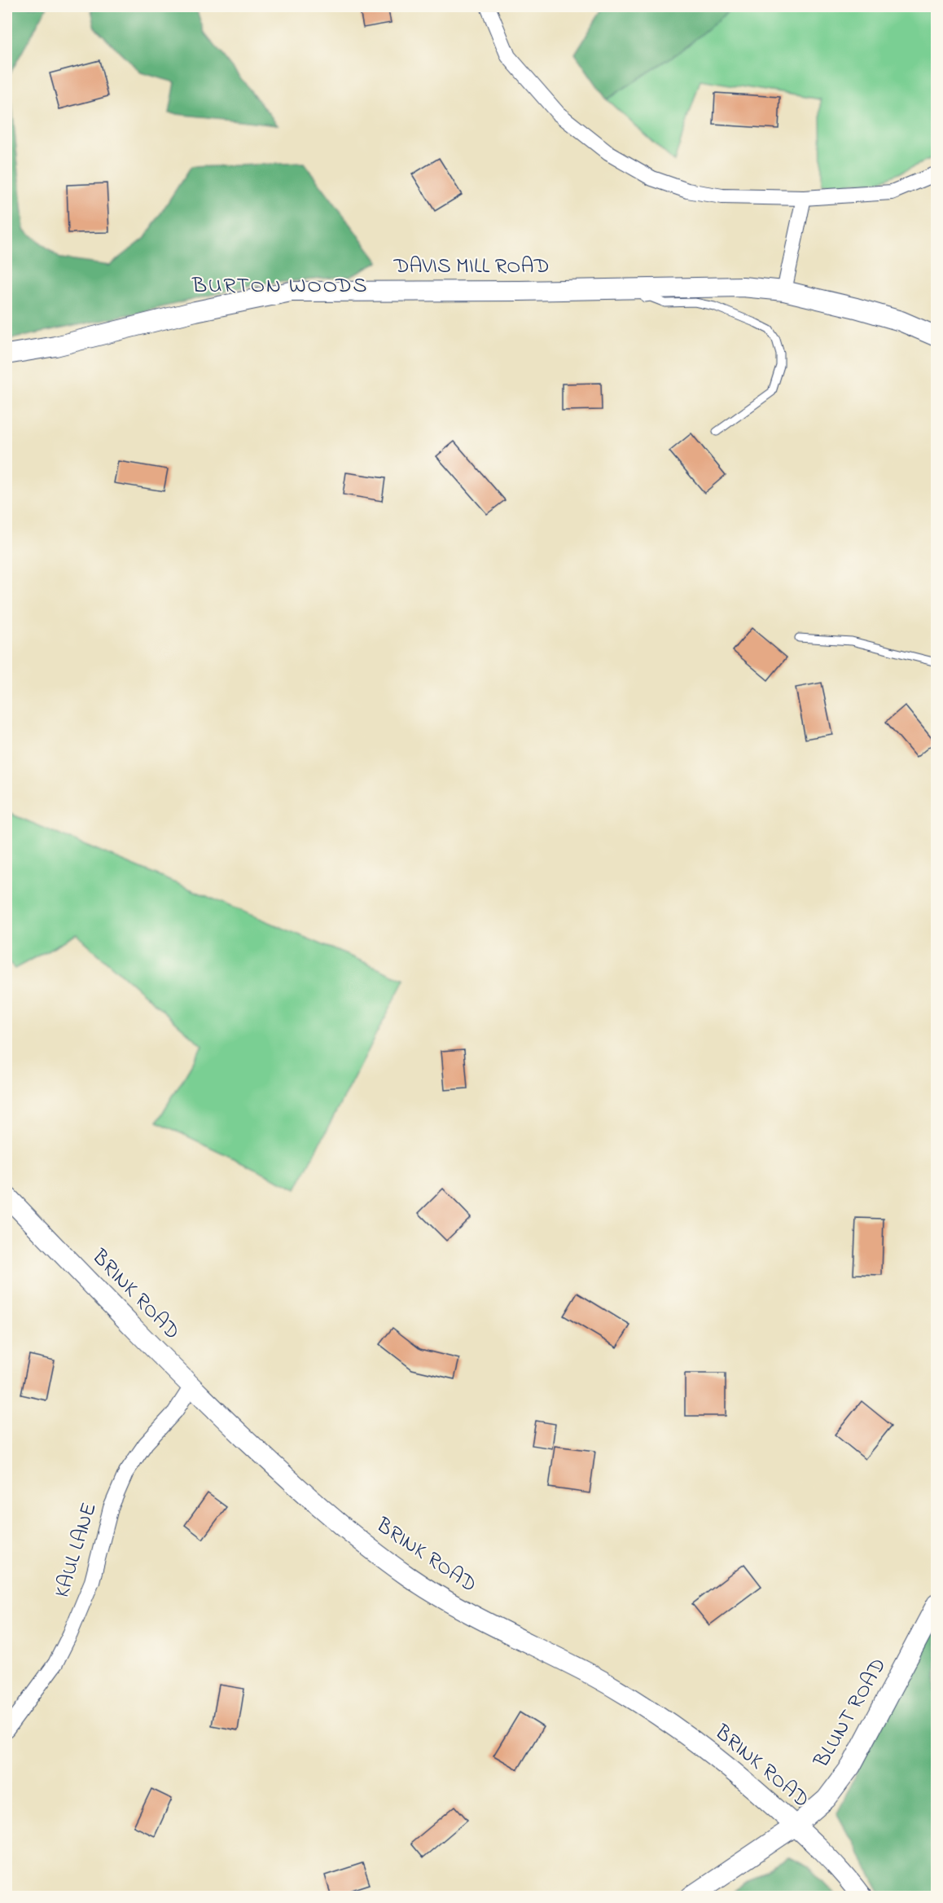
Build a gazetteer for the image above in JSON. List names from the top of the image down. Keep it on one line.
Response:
{"streets":{"street":["DAVIS MILL ROAD","BRINK ROAD","KAUL LANE","BLUNT ROAD"]},"crossings":[["BRINK ROAD","KAUL LANE"],["BRINK ROAD","BLUNT ROAD"]],"districts":["BURTON WOODS"]}
